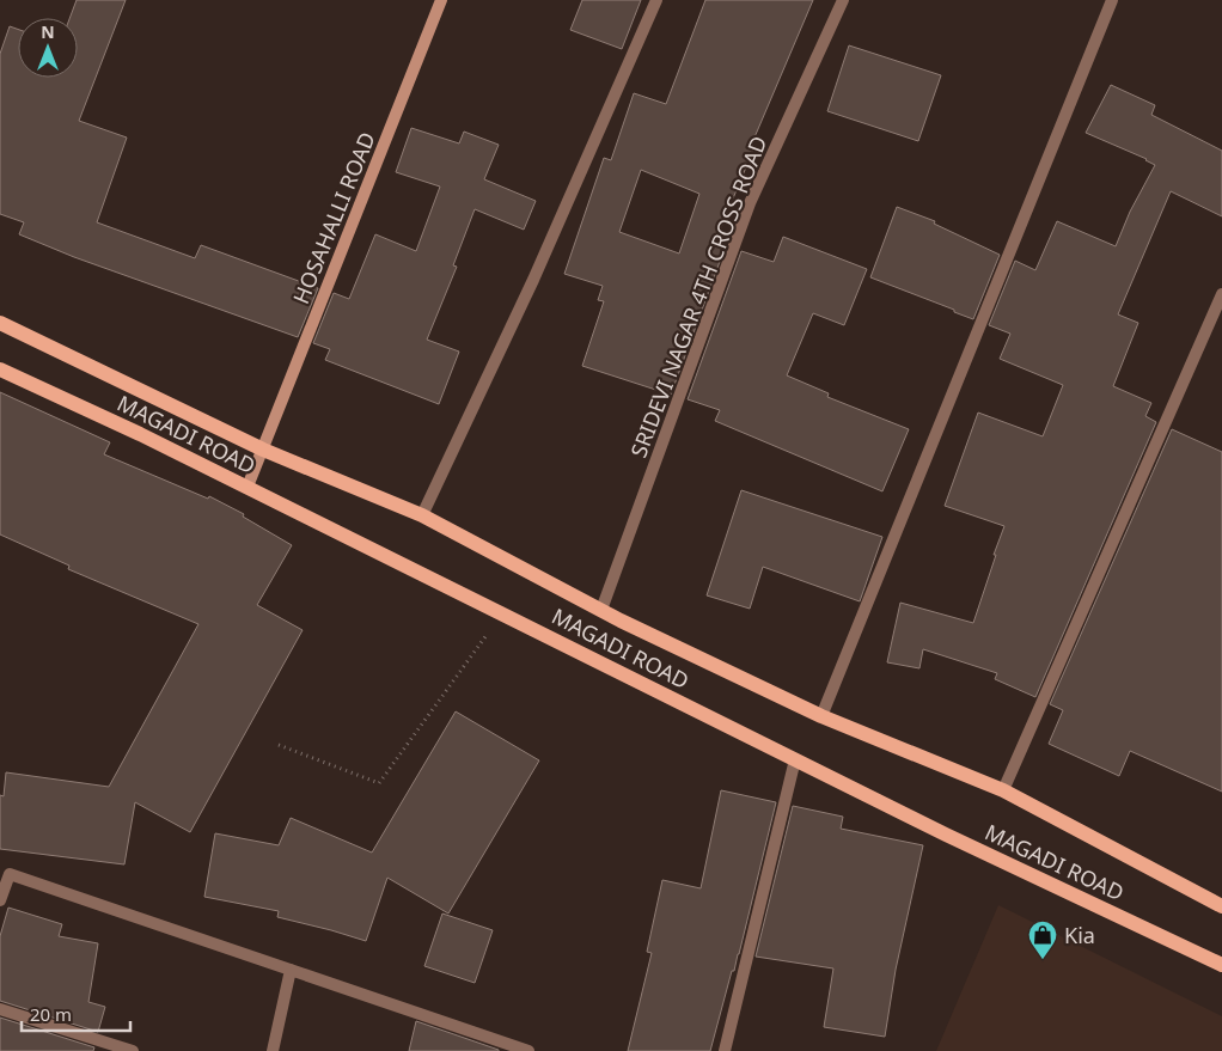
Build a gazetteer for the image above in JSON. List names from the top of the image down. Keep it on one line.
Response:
{"streets":{"main road":["MAGADI ROAD"],"street":["HOSAHALLI ROAD","SRIDEVI NAGAR 4TH CROSS ROAD"]},"crossings":[["HOSAHALLI ROAD","MAGADI ROAD"],["SRIDEVI NAGAR 4TH CROSS ROAD","MAGADI ROAD"]],"places":{"shop":["Kia"]},"scale_bar":"20 m","north":"top"}
